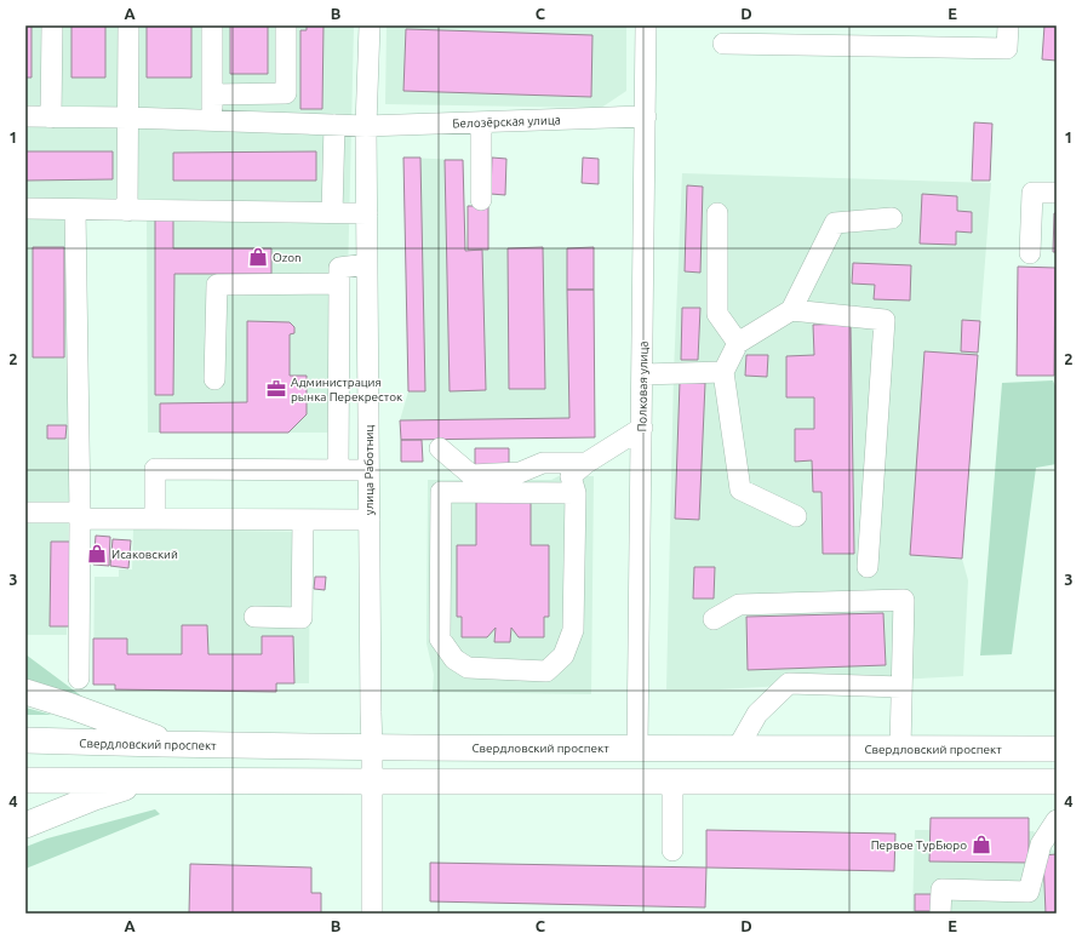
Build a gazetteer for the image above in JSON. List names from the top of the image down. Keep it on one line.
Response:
{"streets":{"main road":["Свердловский проспект"],"street":["Белозёрская улица","Полковая улица","улица Работниц"]},"crossings":[["Белозёрская улица","Полковая улица"],["Белозёрская улица","улица Работниц"],["Полковая улица","Свердловский проспект"],["улица Работниц","Свердловский проспект"]],"places":{"shop":["Ozon","Исаковский","Первое ТурБюро"],"office":["Администрация рынка Перекресток"]},"grid":{"columns":["A","B","C","D","E"],"rows":["1","2","3","4"]}}
